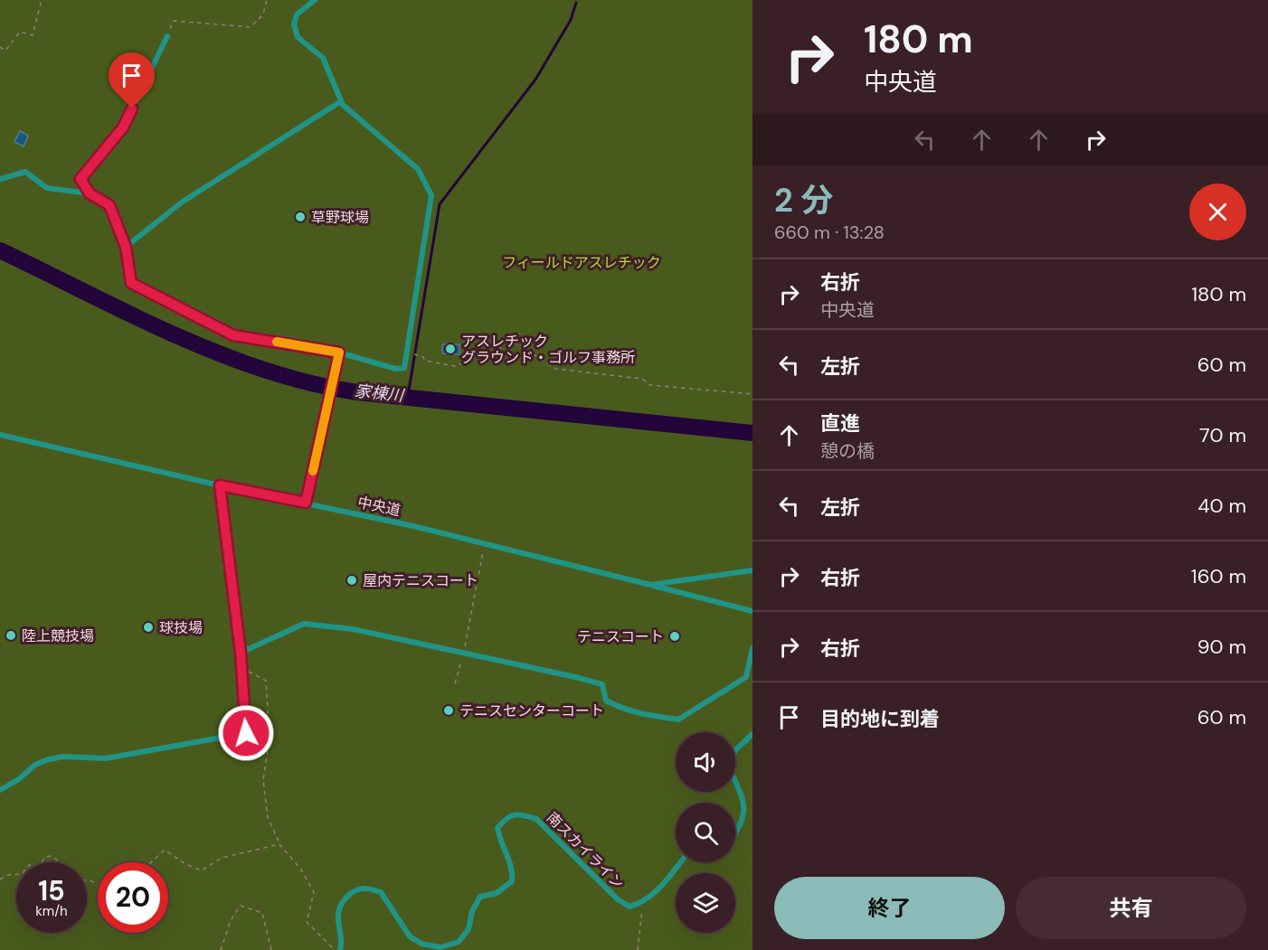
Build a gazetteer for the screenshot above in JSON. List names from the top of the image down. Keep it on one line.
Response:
{"streets":{"lane":["中央道","南スカイライン"]},"water":["家棟川"],"parks":["フィールドアスレチック"],"places":["草野球場","アスレチック グラウンド・ゴルフ事務所","屋内テニスコート","球技場","陸上競技場","テニスコート","テニスセンターコート"],"page":{"turn":["180 m","中央道"],"heading":["2 分","660 m · 13:28"],"list":[{"name":"右折","note":"中央道","value":"180 m"},{"name":"左折","value":"60 m"},{"name":"直進","note":"憩の橋","value":"70 m"},{"name":"左折","value":"40 m"},{"name":"右折","value":"160 m"},{"name":"右折","value":"90 m"},{"name":"目的地に到着","value":"60 m"}],"speed":"15 km/h","limit":"20","buttons":["終了","共有"]}}
